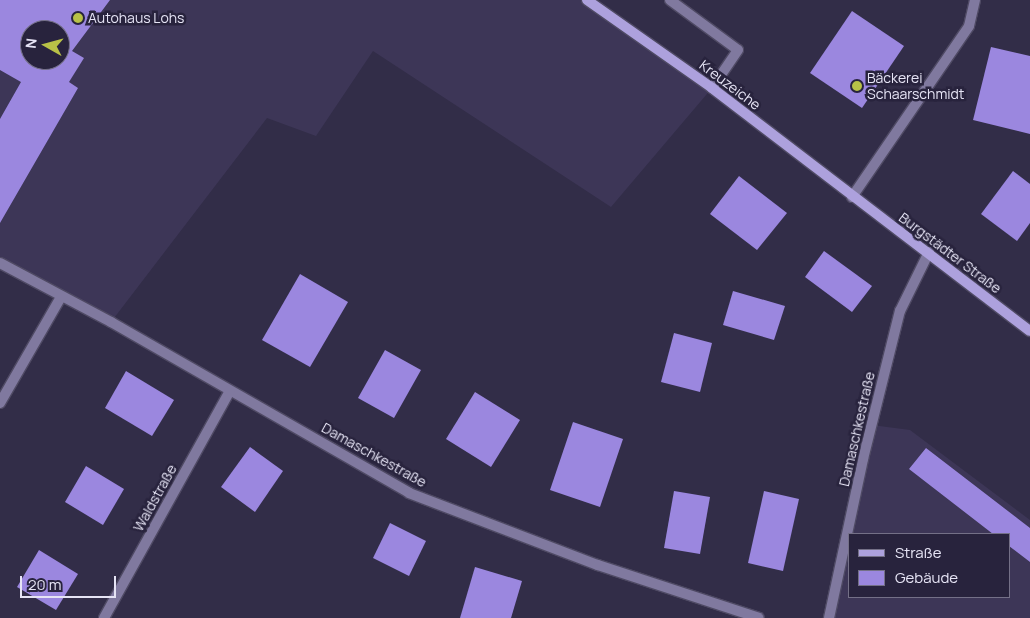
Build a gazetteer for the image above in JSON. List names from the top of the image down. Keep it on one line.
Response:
{"streets":{"main road":["Kreuzeiche","Burgstädter Straße"],"street":["Damaschkestraße","Waldstraße"]},"crossings":[["Kreuzeiche","Burgstädter Straße"],["Burgstädter Straße","Damaschkestraße"],["Damaschkestraße","Waldstraße"]],"places":["Autohaus Lohs","Bäckerei Schaarschmidt"],"legend":["Straße","Gebäude"],"scale_bar":"20 m","north":"left"}
